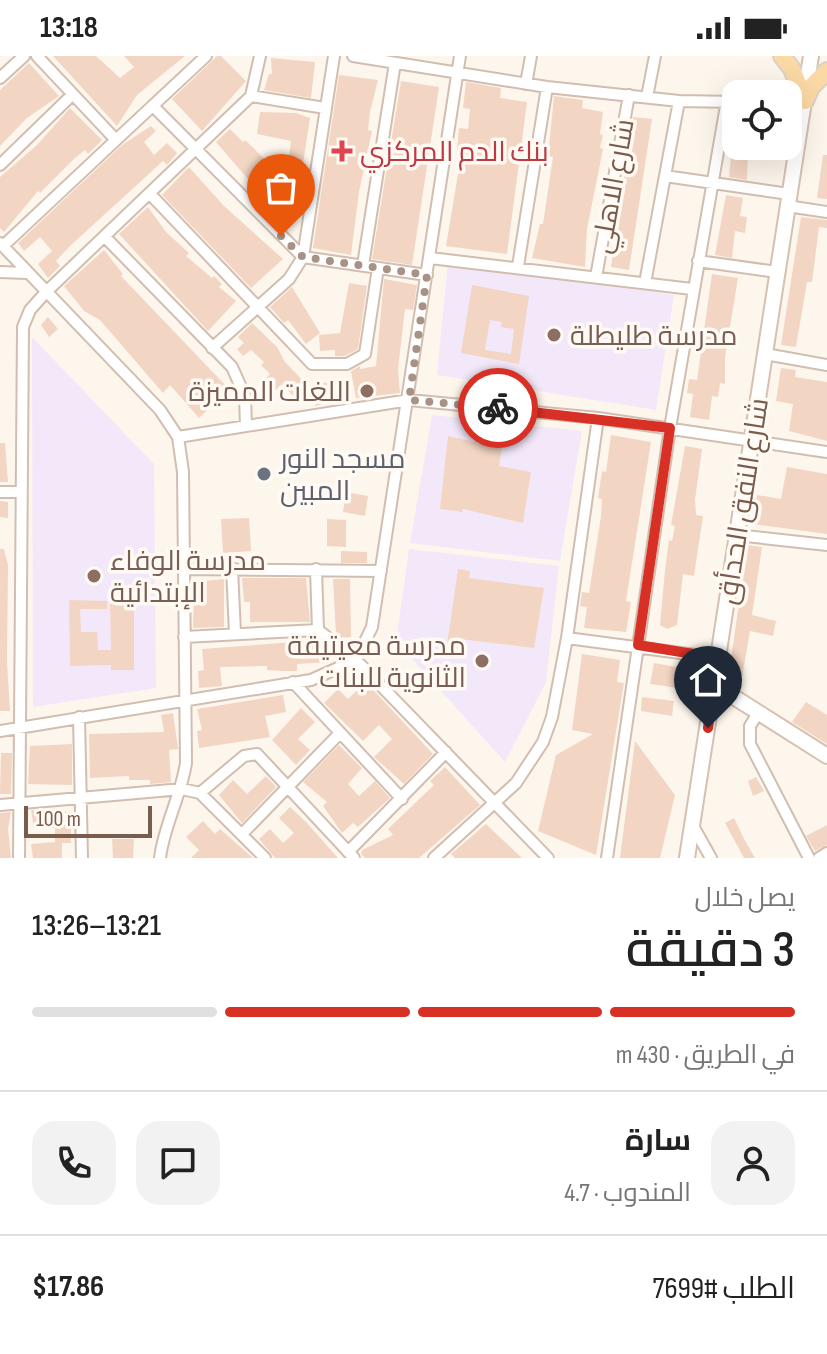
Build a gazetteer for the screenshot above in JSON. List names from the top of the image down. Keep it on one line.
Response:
{"streets":{"main road":["شارع النفق الحدأق"],"street":["شارع الاهلي"]},"places":{"health":["بنك الدم المركزي"],"other":["مدرسة طليطلة","اللغات المميزة","مسجد النور المبين","مدرسة الوفاء الإبتدائية","مدرسة معيتيقة الثانوية للبنات"]},"scale_bar":"100 m","page":{"status":"13:18","scale":"100 m","heading":["3 دقيقة","يصل خلال","13:21–13:26"],"panel":["سارة","المندوب · 4.7","الطلب #7699","$17.86"],"bar":"في الطريق · 430 m"}}
